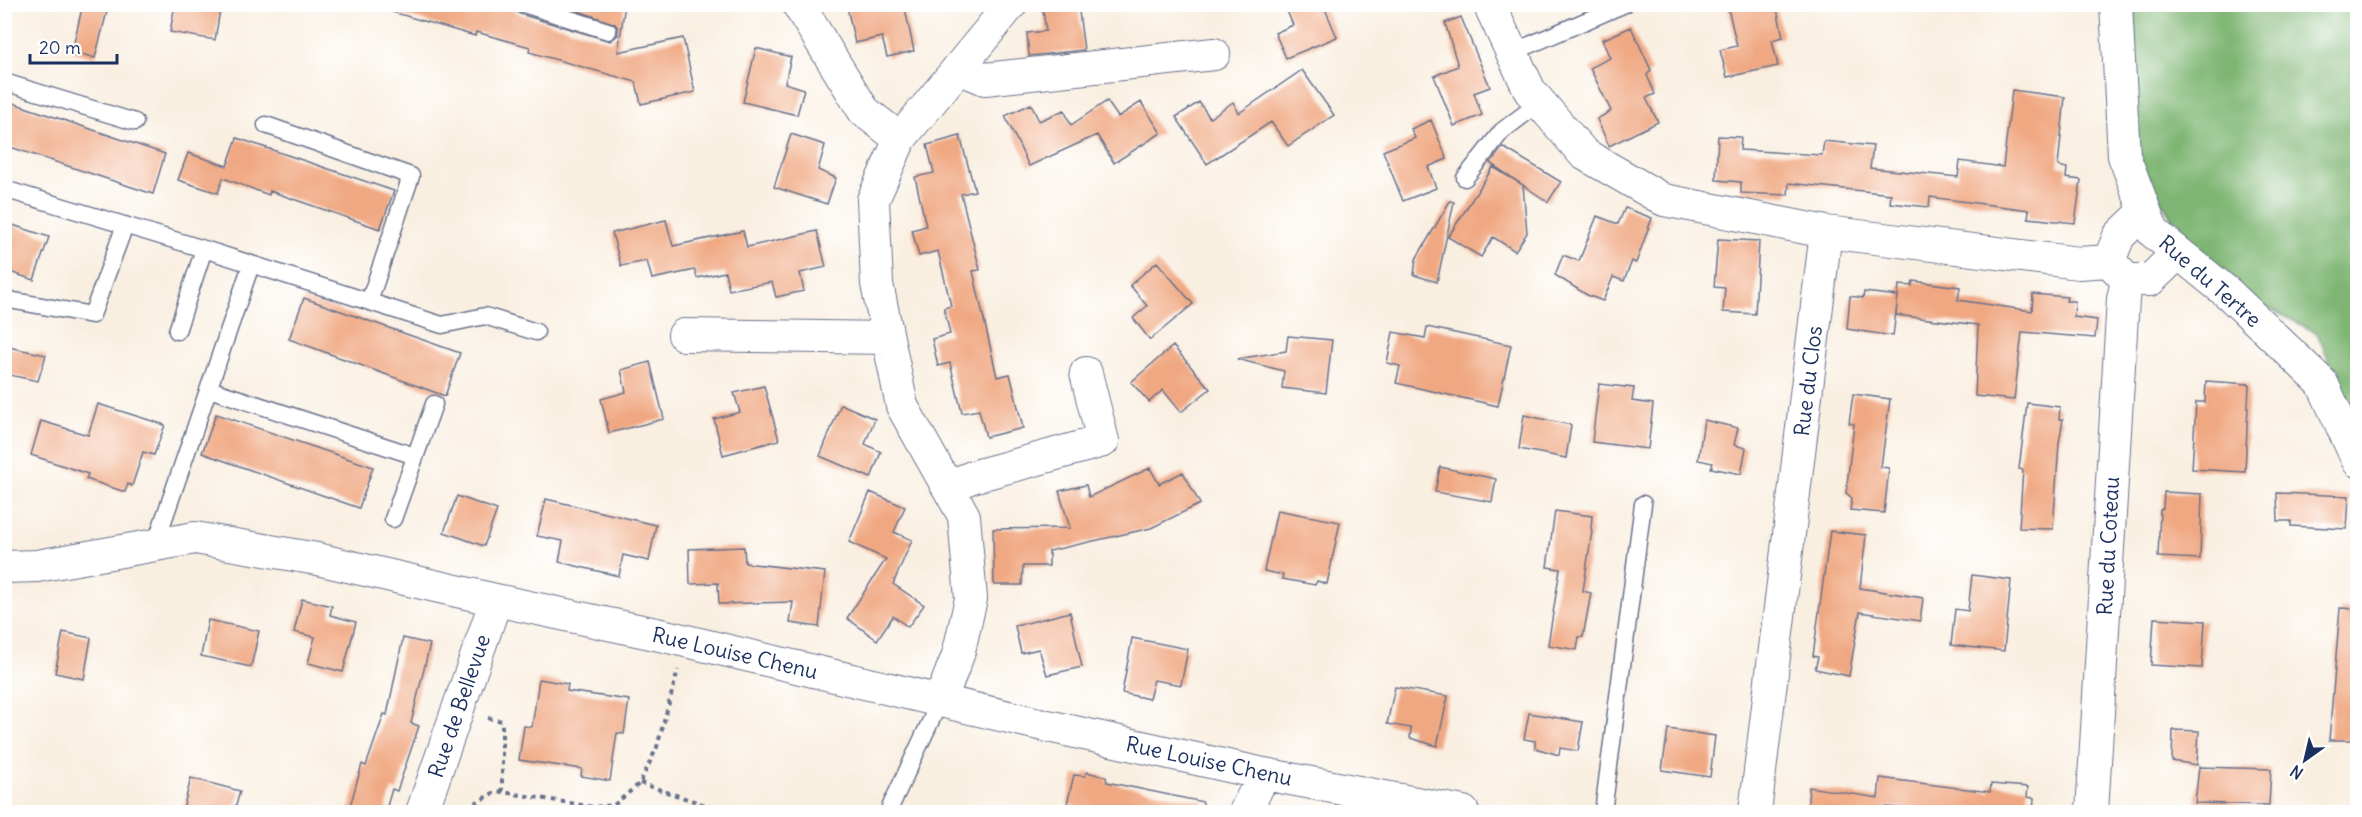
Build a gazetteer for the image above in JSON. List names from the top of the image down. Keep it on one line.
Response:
{"streets":{"street":["Rue du Tertre","Rue du Clos","Rue du Coteau","Rue Louise Chenu","Rue de Bellevue"]},"crossings":[["Rue du Tertre","Rue du Coteau"],["Rue Louise Chenu","Rue de Bellevue"]],"scale_bar":"20 m","north":"bottom left"}
